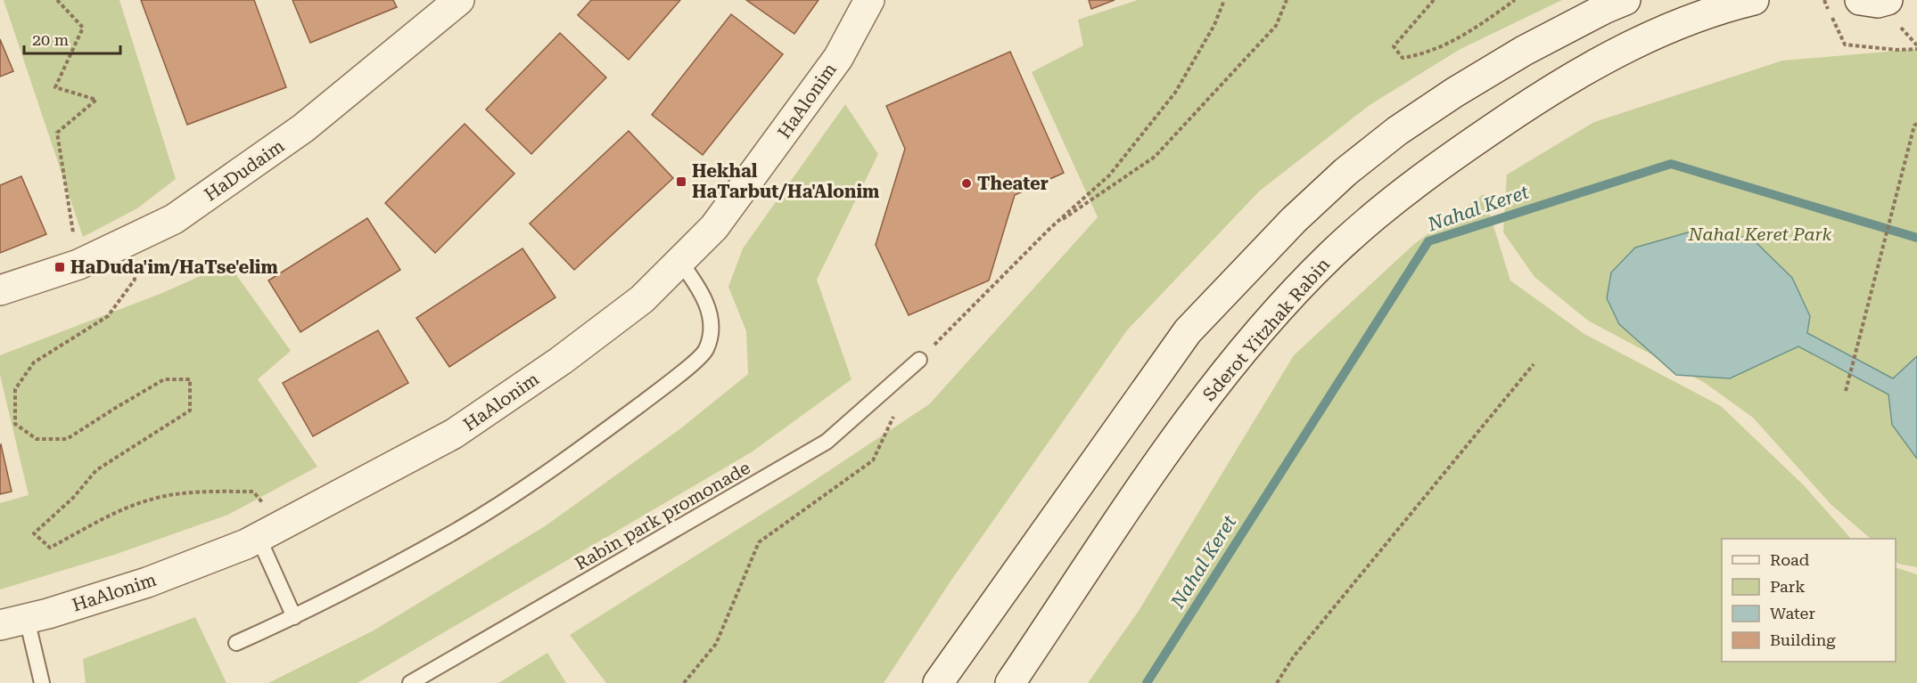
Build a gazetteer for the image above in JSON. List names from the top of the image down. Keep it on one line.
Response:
{"streets":{"main road":["HaAlonim","HaDudaim","Sderot Yitzhak Rabin"],"lane":["Rabin park promonade"]},"water":["Nahal Keret"],"parks":["Nahal Keret Park"],"places":{"transit":["Hekhal HaTarbut/Ha'Alonim","HaDuda'im/HaTse'elim"],"other":["Theater"]},"legend":["Road","Park","Water","Building"],"scale_bar":"20 m"}
